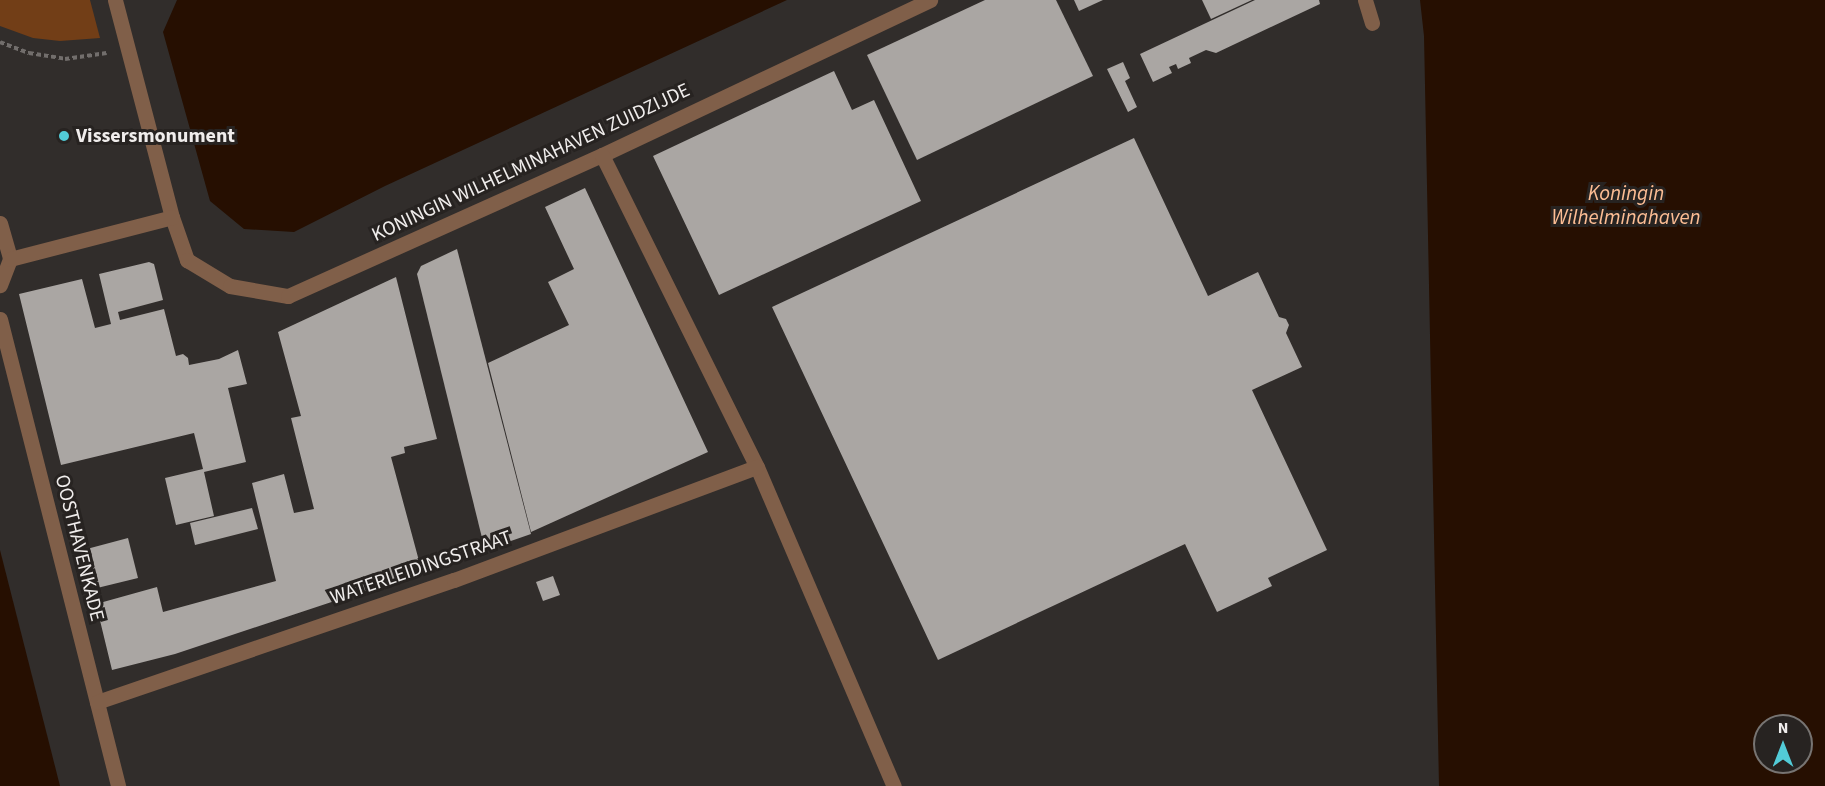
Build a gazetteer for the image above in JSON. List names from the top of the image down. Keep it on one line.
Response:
{"streets":{"street":["KONINGIN WILHELMINAHAVEN ZUIDZIJDE","OOSTHAVENKADE","WATERLEIDINGSTRAAT"]},"crossings":[["OOSTHAVENKADE","WATERLEIDINGSTRAAT"]],"water":["Koningin Wilhelminahaven"],"places":["Vissersmonument"],"north":"top"}
